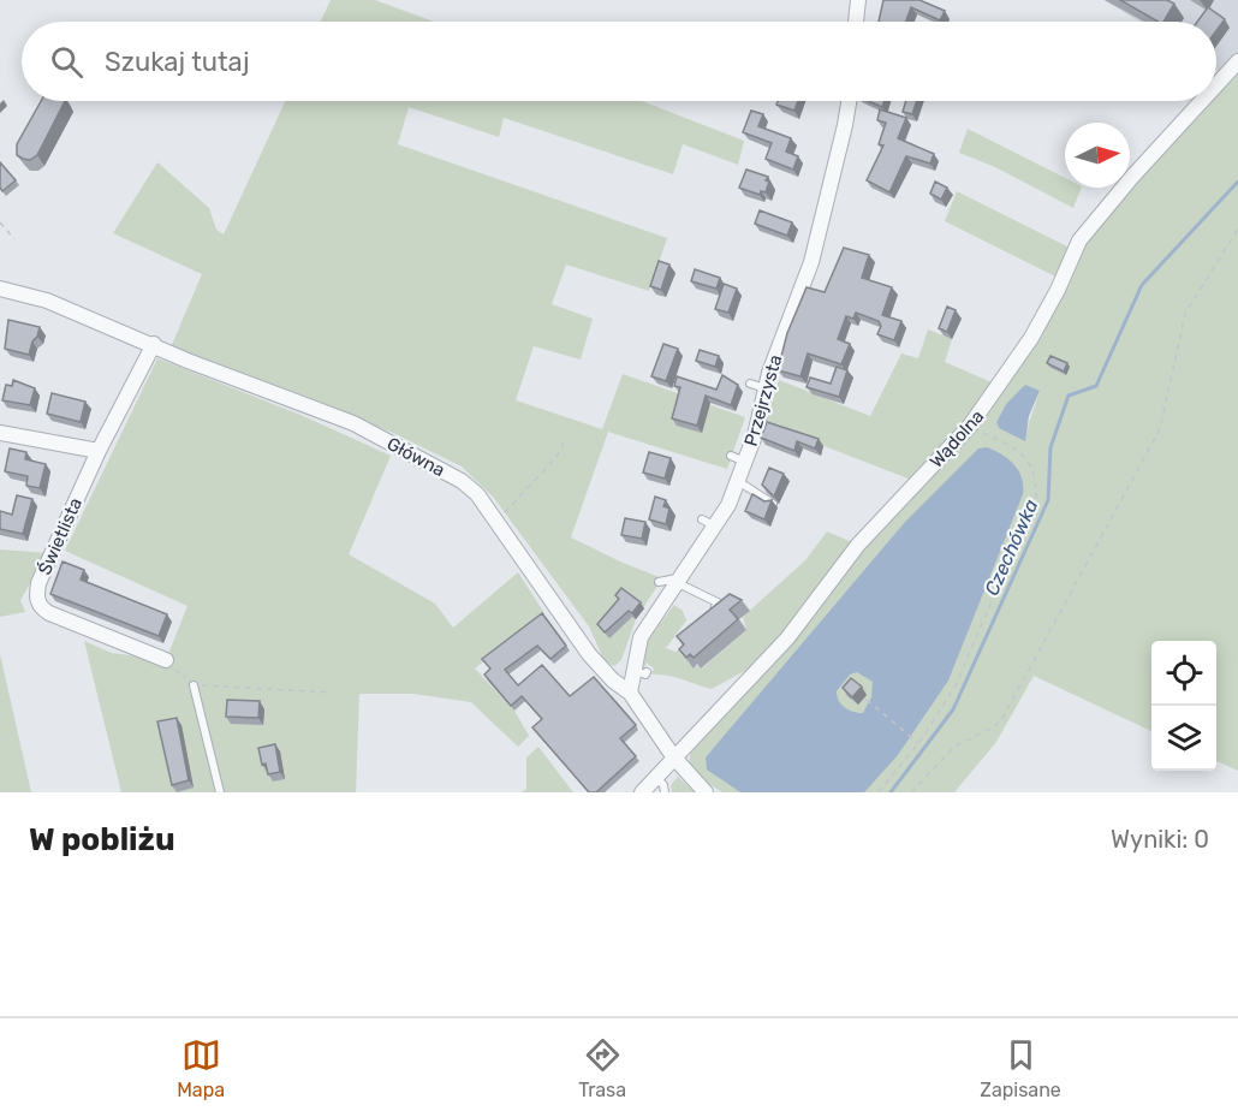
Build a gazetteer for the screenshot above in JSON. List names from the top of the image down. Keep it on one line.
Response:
{"streets":{"street":["Przejrzysta","Wądolna","Główna","Świetlista"]},"crossings":[["Przejrzysta","Główna"],["Wądolna","Główna"],["Główna","Świetlista"]],"water":["Czechówka"],"north":"right","page":{"search":"Szukaj tutaj","heading":["W pobliżu","Wyniki: 0"],"nav":["Mapa","Trasa","Zapisane"]}}
